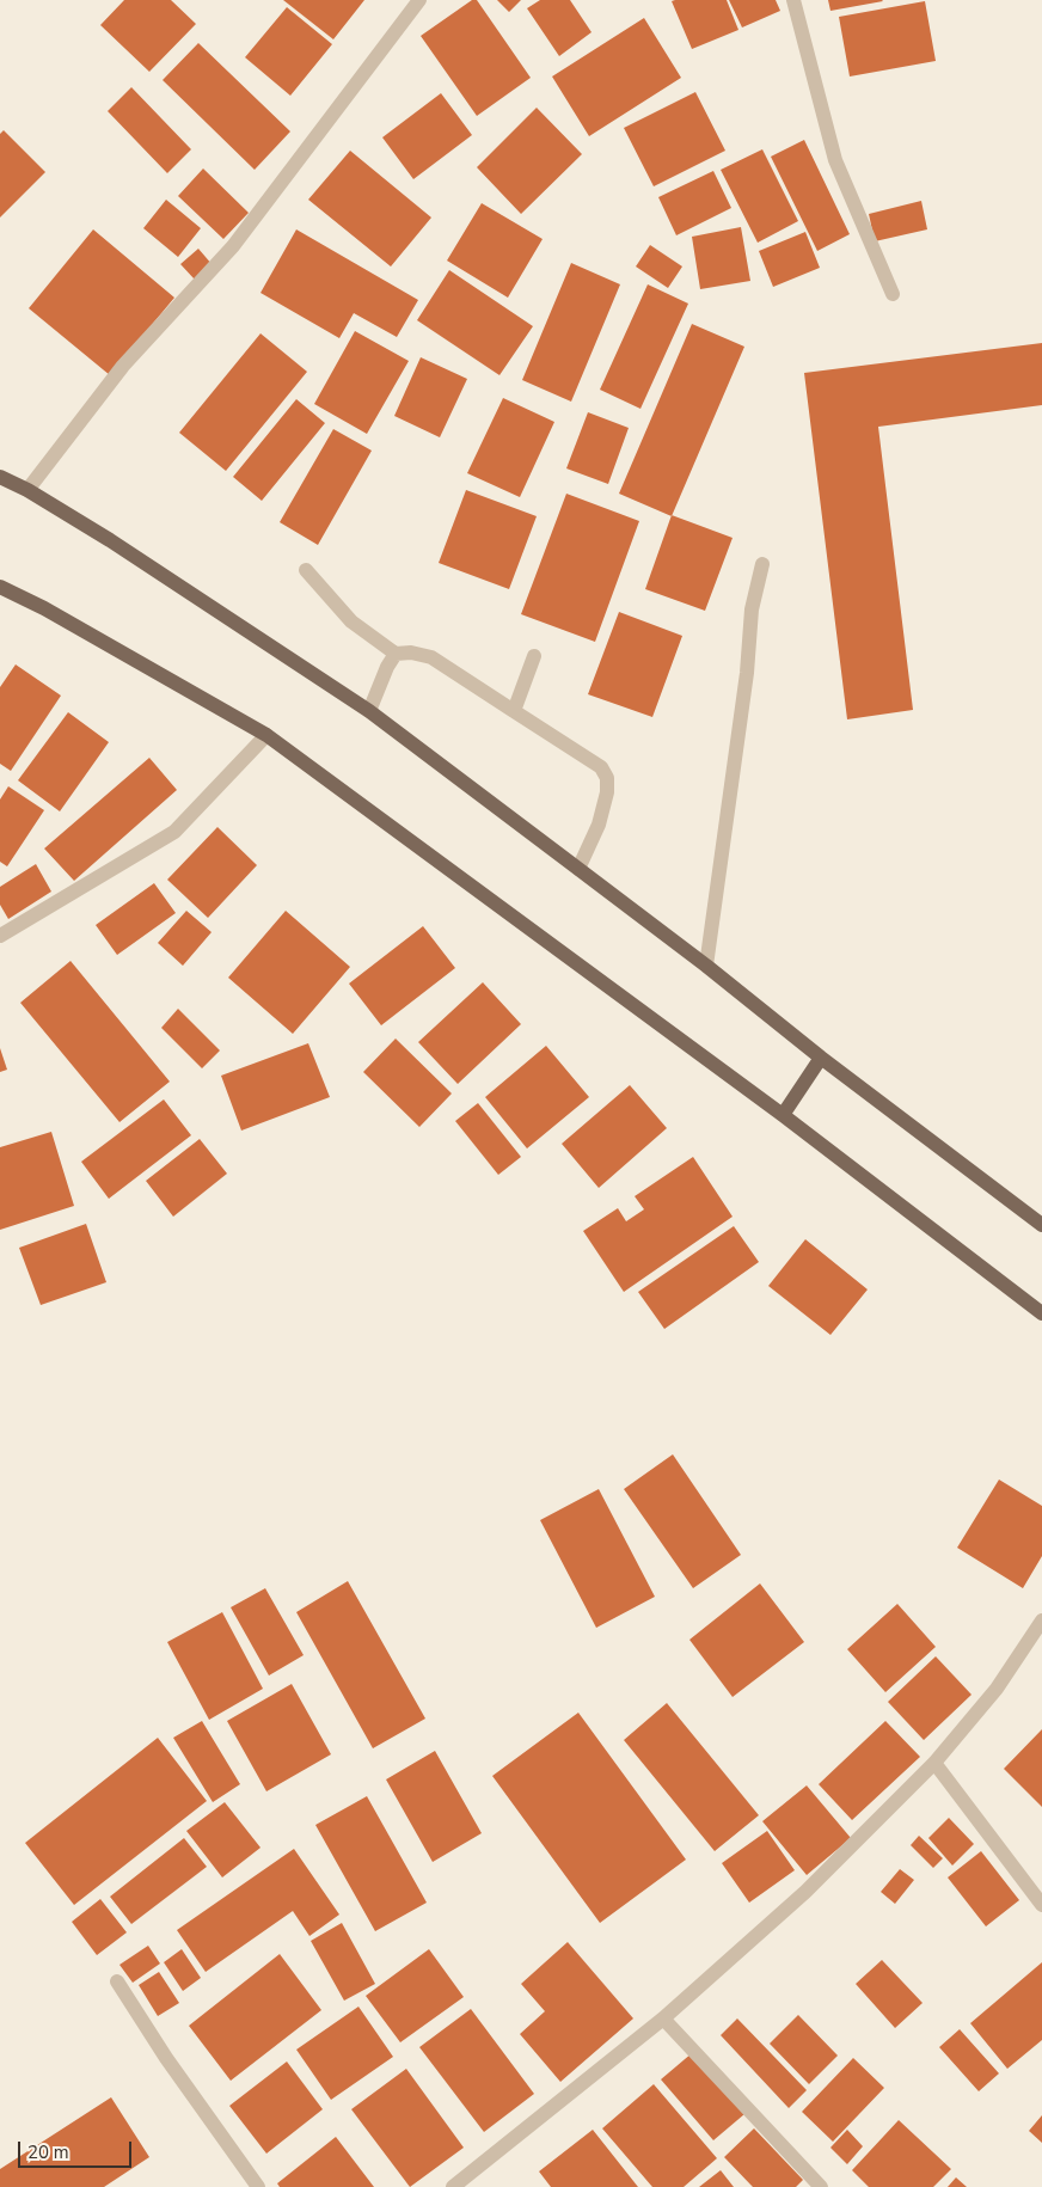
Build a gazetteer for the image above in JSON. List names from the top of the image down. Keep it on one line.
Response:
{"scale_bar":"20 m"}
